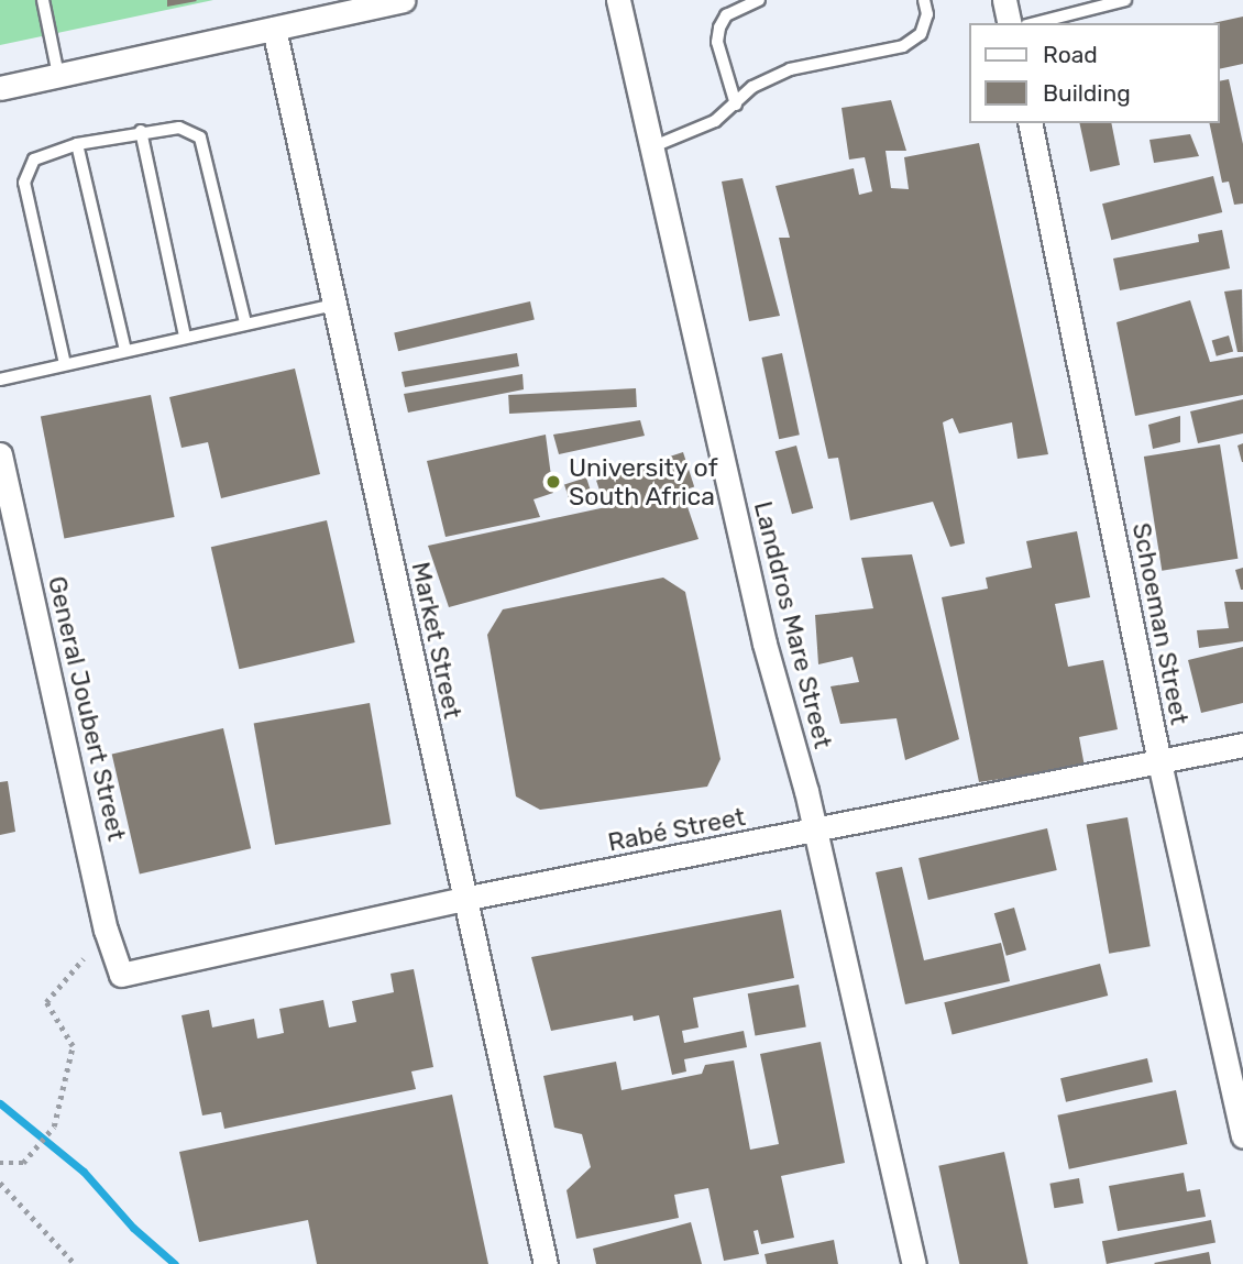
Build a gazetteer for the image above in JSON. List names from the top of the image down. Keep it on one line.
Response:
{"streets":{"street":["Schoeman Street","Landdros Mare Street","Market Street","General Joubert Street","Rabé Street"]},"crossings":[["Schoeman Street","Rabé Street"],["Landdros Mare Street","Rabé Street"],["Market Street","Rabé Street"],["General Joubert Street","Rabé Street"]],"places":["University of South Africa"],"legend":["Road","Building"]}
